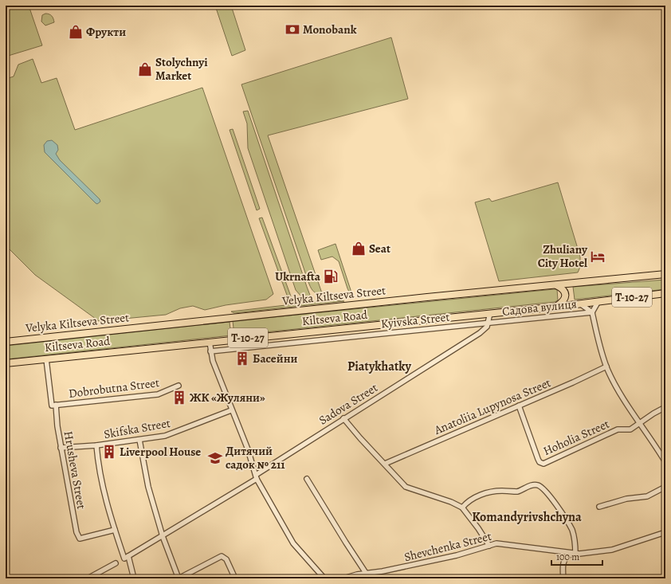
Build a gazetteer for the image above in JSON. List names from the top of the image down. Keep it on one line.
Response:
{"streets":{"highway":["Velyka Kiltseva Street","Т-10-27","Kiltseva Road"],"street":["Садова вулиця","Kyivska Street","Dobrobutna Street","Sadova Street","Anatoliia Lupynosa Street","Skifska Street","Hoholia Street","Hrusheva Street","Shevchenka Street"]},"crossings":[["Садова вулиця","Kyivska Street"],["Садова вулиця","Sadova Street"],["Kiltseva Road","Hrusheva Street"],["Kyivska Street","Sadova Street"],["Dobrobutna Street","Hrusheva Street"],["Anatoliia Lupynosa Street","Hoholia Street"],["Skifska Street","Hrusheva Street"]],"districts":["Piatykhatky","Komandyrivshchyna"],"places":{"bank":["Monobank"],"shop":["Фрукти","Stolychnyi Market","Seat"],"hotel":["Zhuliany City Hotel"],"fuel station":["Ukrnafta"],"building":["Басейни","ЖК «Жуляни»","Liverpool House"],"school or university":["Дитячий садок № 211"]},"scale_bar":"100 m"}
